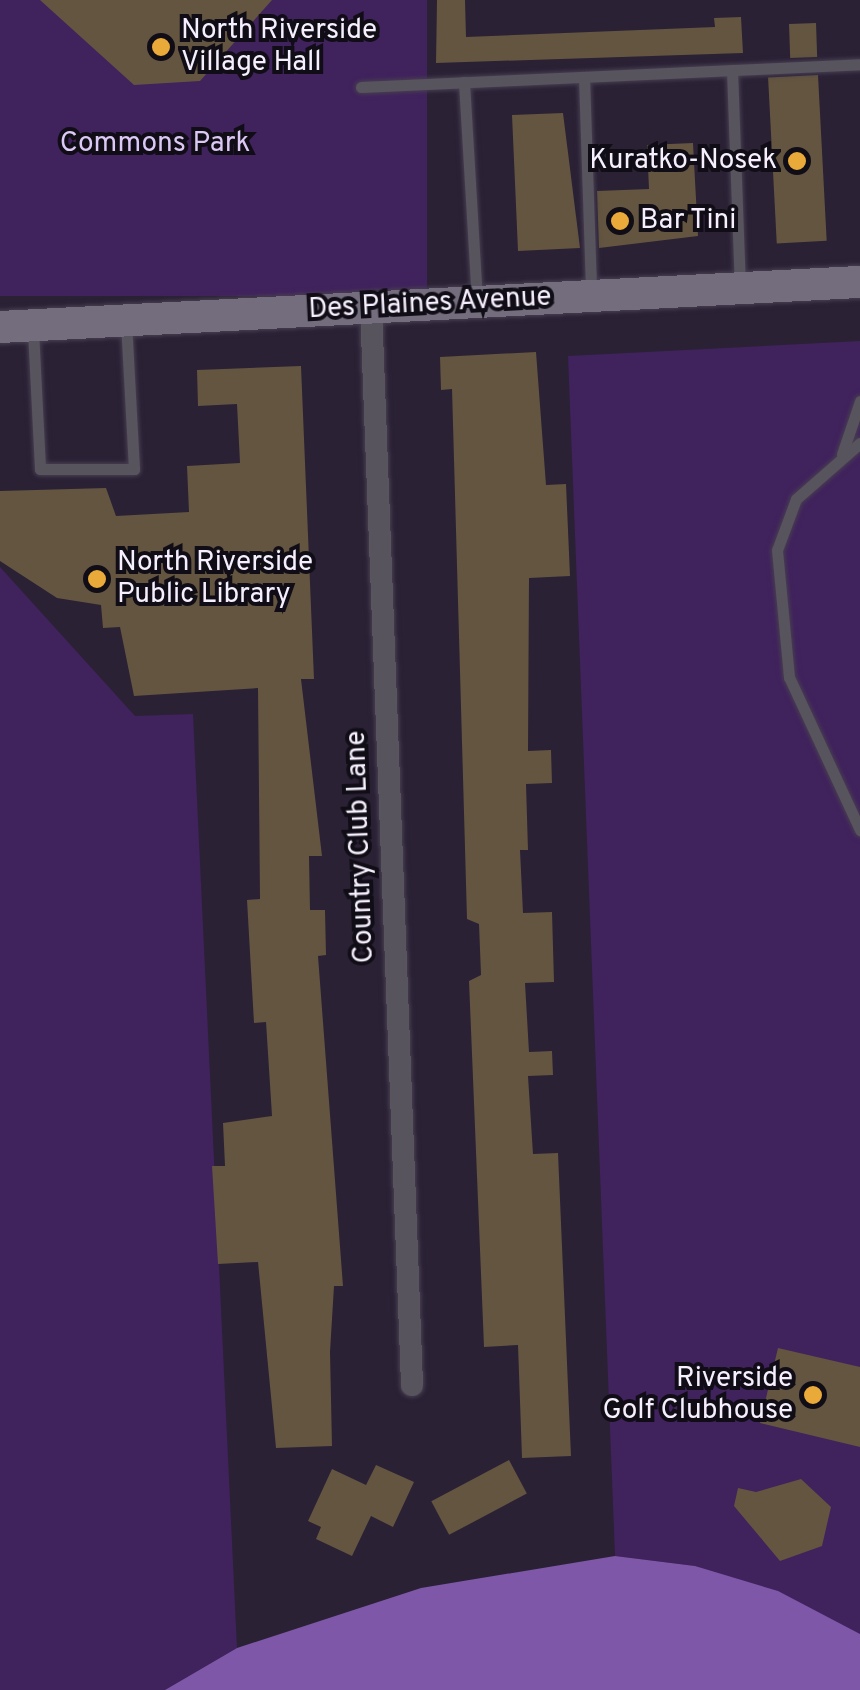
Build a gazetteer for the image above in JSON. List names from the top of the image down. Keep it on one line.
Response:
{"streets":{"main road":["Des Plaines Avenue"],"street":["Country Club Lane"]},"crossings":[["Des Plaines Avenue","Country Club Lane"]],"parks":["Commons Park"],"places":["North Riverside Village Hall","Kuratko-Nosek","Bar Tini","North Riverside Public Library","Riverside Golf Clubhouse"]}
